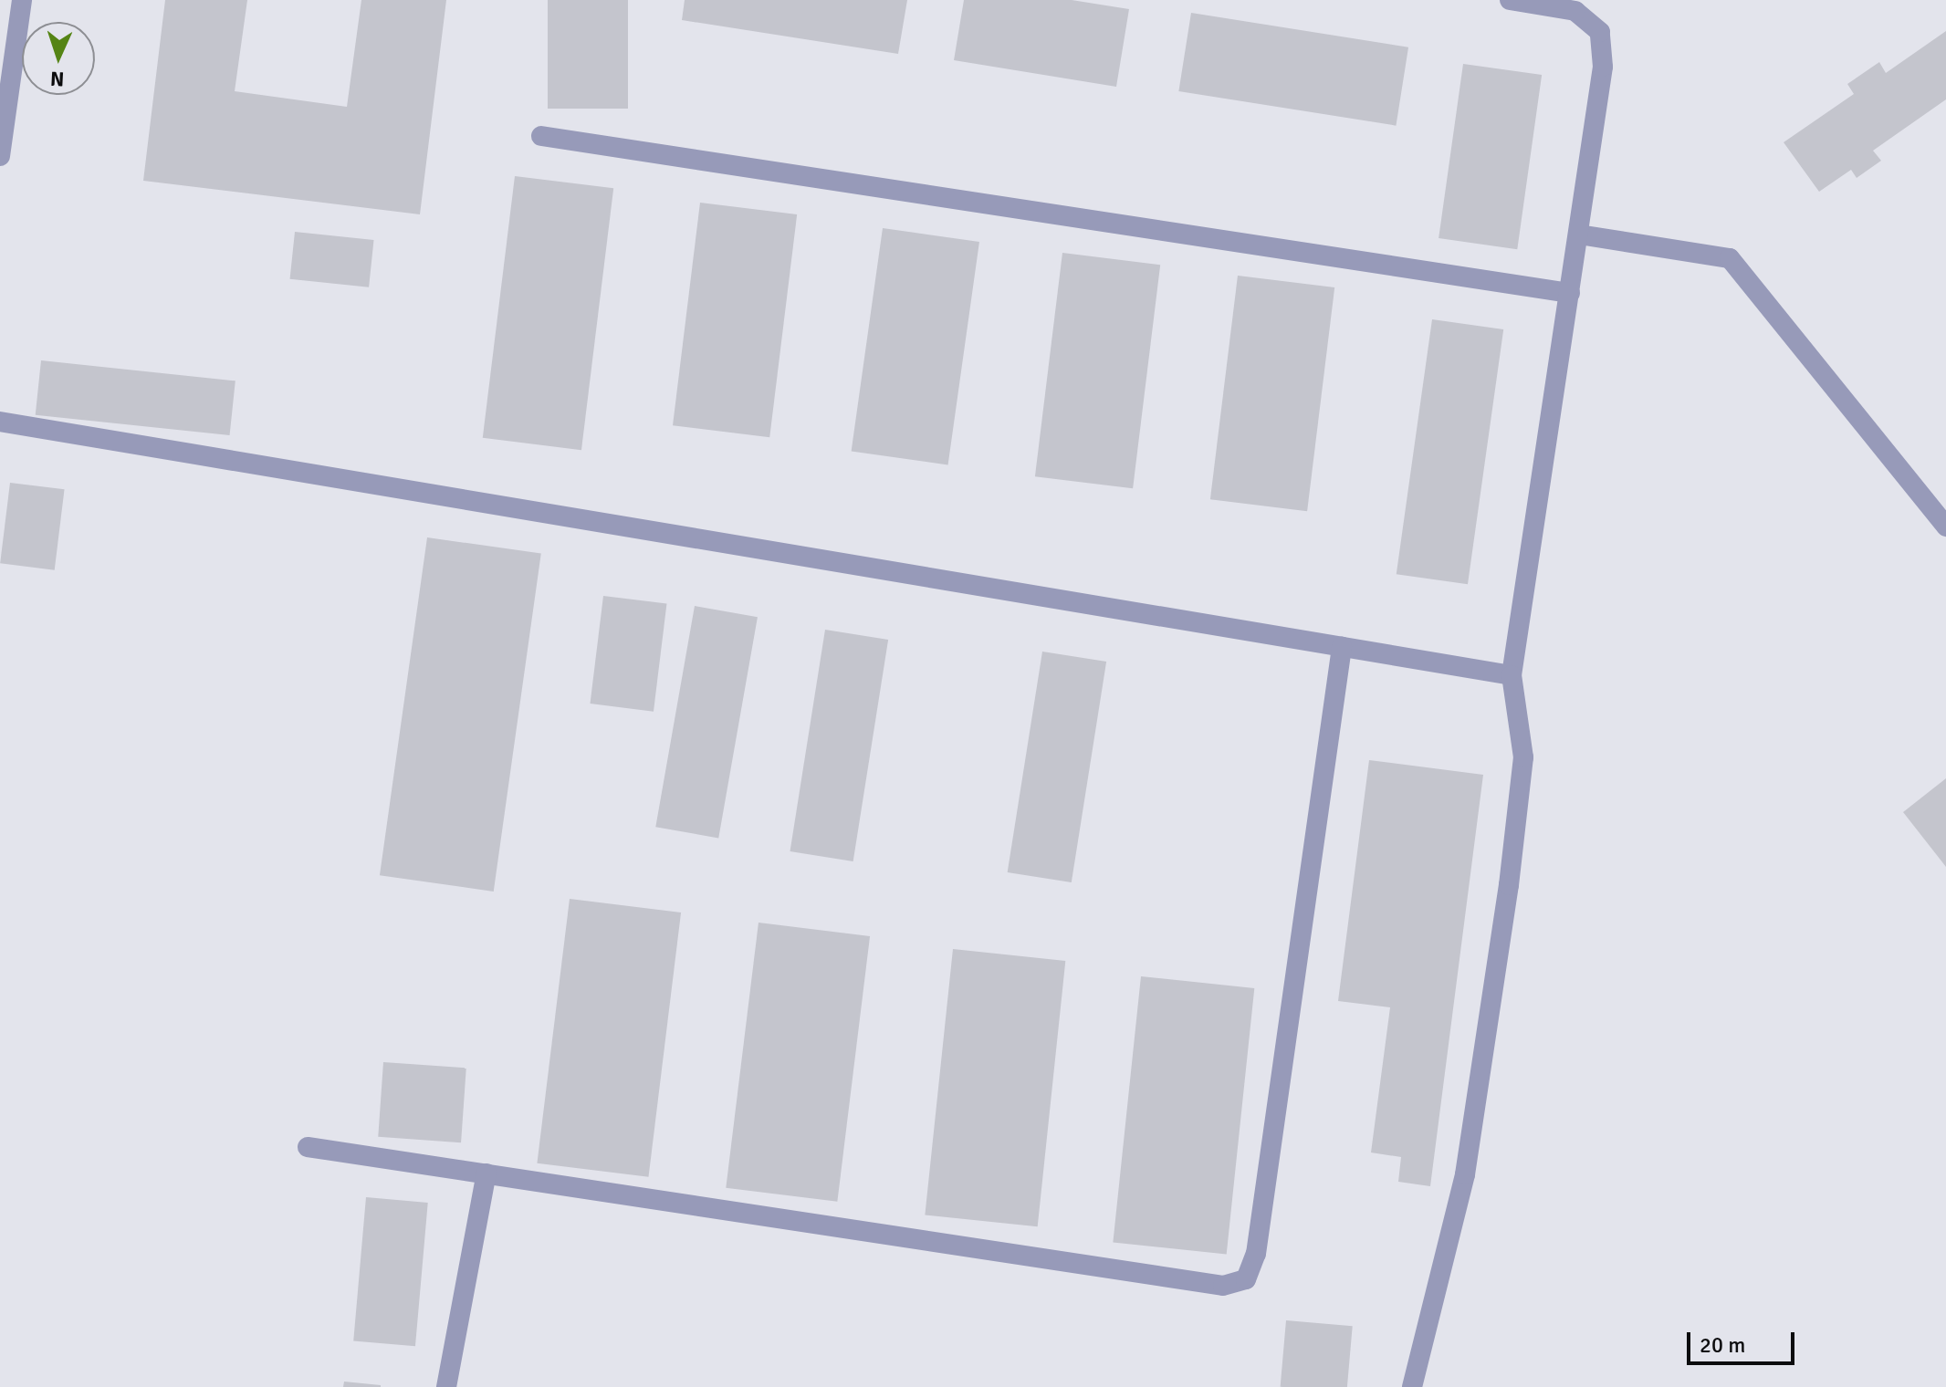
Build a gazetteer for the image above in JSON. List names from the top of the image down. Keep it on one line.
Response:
{"scale_bar":"20 m","north":"bottom"}
